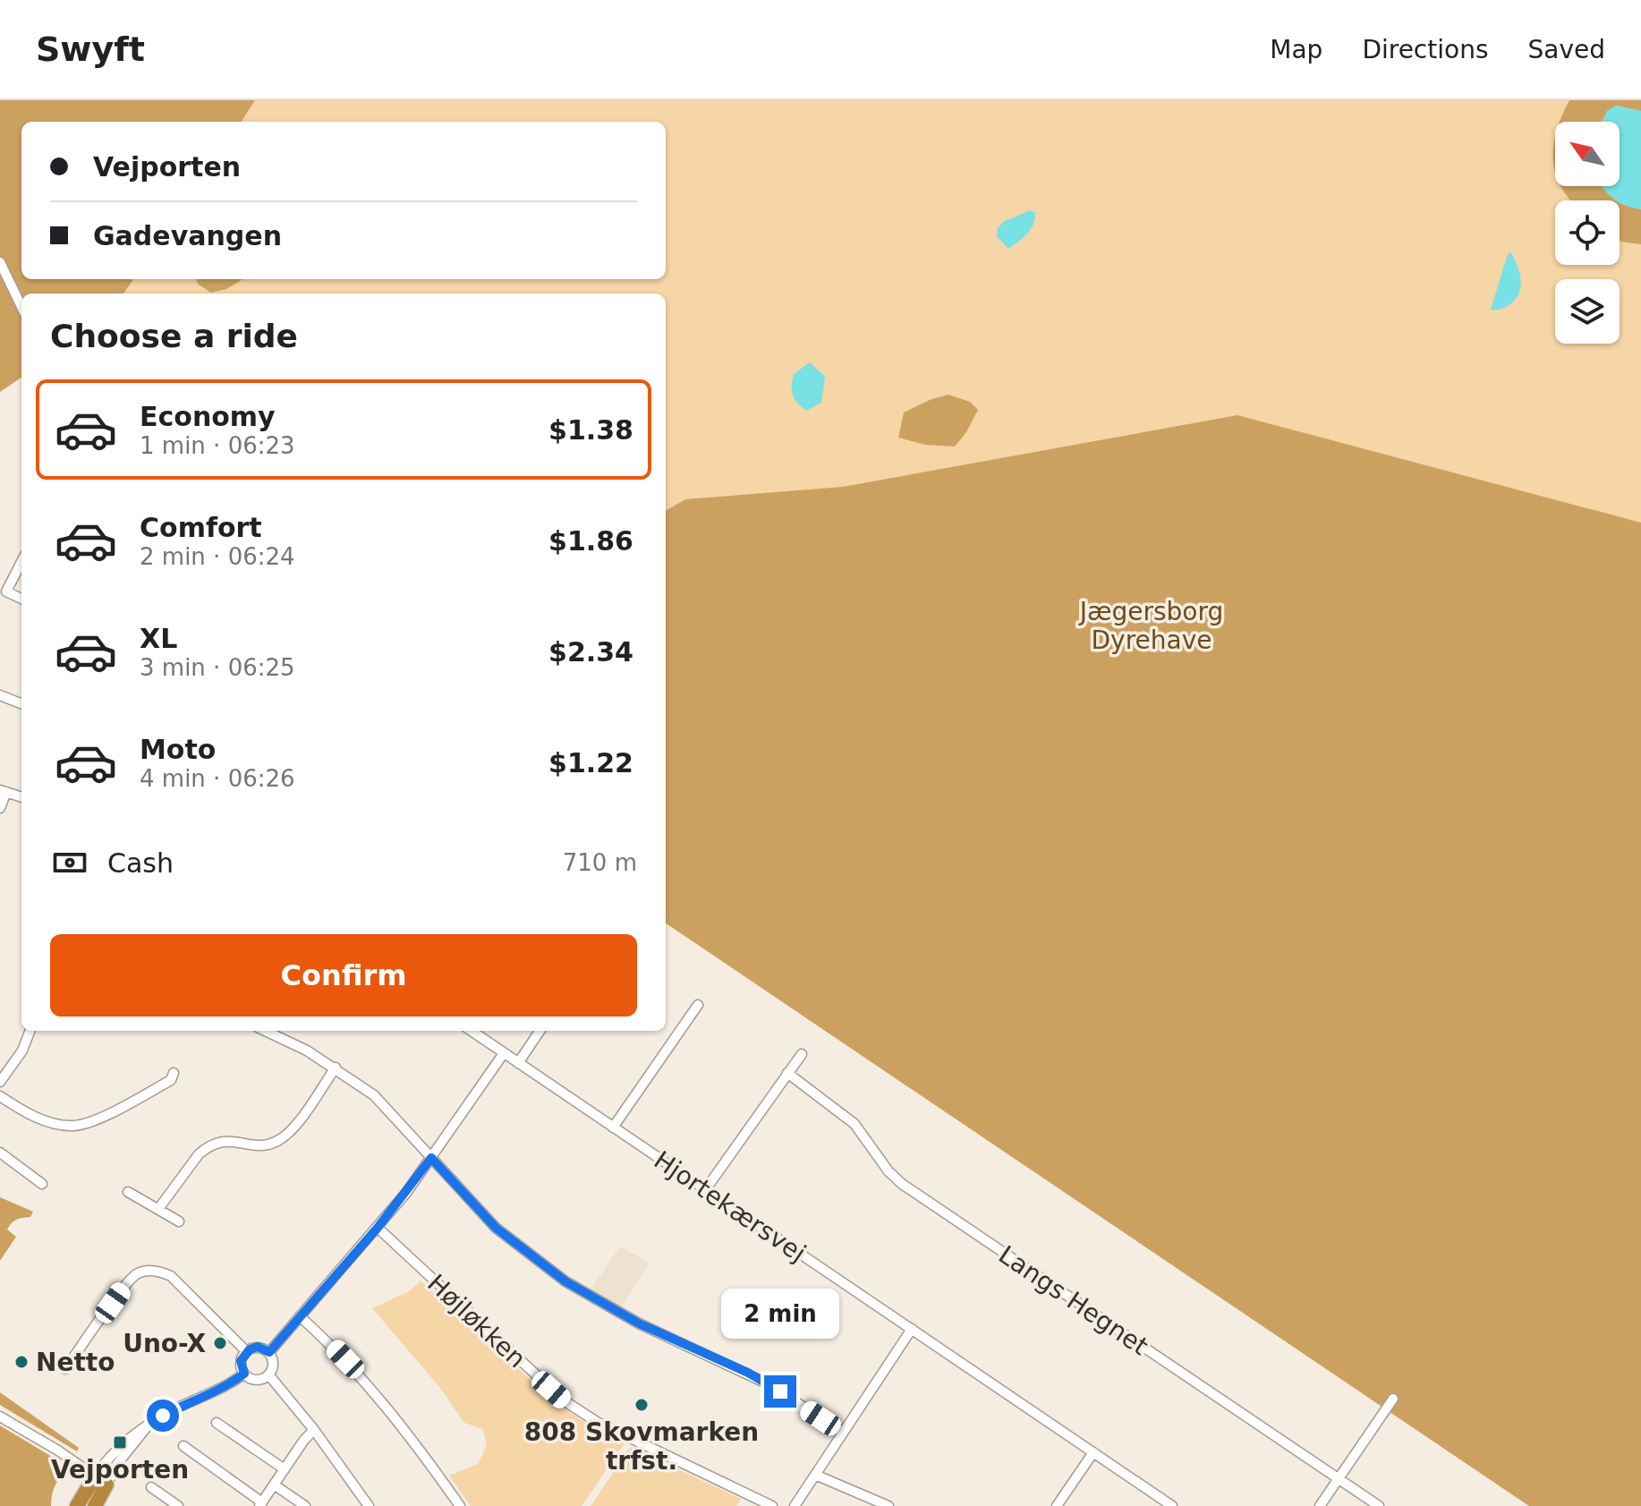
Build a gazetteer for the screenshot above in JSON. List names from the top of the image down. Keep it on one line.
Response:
{"streets":{"street":["Hjortekærsvej","Langs Hegnet","Højløkken"]},"parks":["Jægersborg Dyrehave"],"places":{"other":["Uno-X","Netto","808 Skovmarken trfst."],"transit":["Vejporten"]},"north":"top left","page":{"header":"Swyft","nav":["Map","Directions","Saved"],"banner":["Vejporten","Gadevangen"],"heading":"Choose a ride","list":[{"name":"Economy","note":"1 min · 06:23","value":"$1.38"},{"name":"Comfort","note":"2 min · 06:24","value":"$1.86"},{"name":"XL","note":"3 min · 06:25","value":"$2.34"},{"name":"Moto","note":"4 min · 06:26","value":"$1.22"}],"pay":["Cash","710 m"],"buttons":"Confirm","bubble":"2 min"}}
